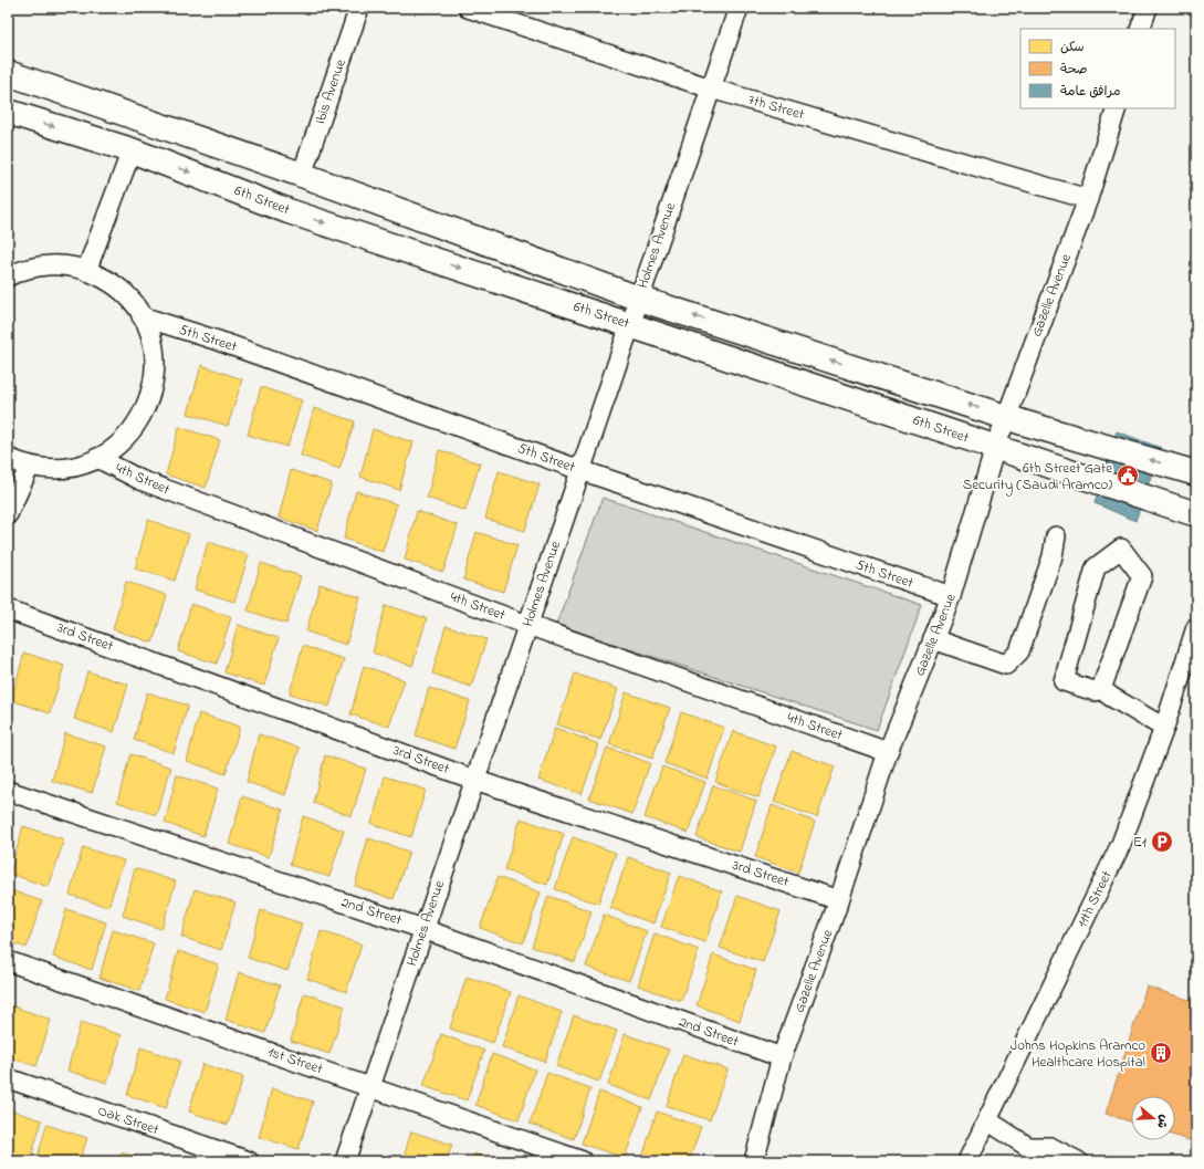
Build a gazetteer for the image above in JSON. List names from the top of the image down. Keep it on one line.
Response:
{"streets":{"main road":["6th Street"],"street":["Ibis Avenue","7th Street","Holmes Avenue","Gazelle Avenue","5th Street","4th Street","3rd Street","11th Street","2nd Street","1st Street","Oak Street"]},"crossings":[["Ibis Avenue","6th Street"],["7th Street","Holmes Avenue"],["7th Street","Gazelle Avenue"],["6th Street","Holmes Avenue"],["6th Street","Gazelle Avenue"],["Holmes Avenue","5th Street"],["Holmes Avenue","4th Street"],["Holmes Avenue","3rd Street"],["Holmes Avenue","2nd Street"],["Holmes Avenue","1st Street"],["Gazelle Avenue","5th Street"],["Gazelle Avenue","4th Street"],["Gazelle Avenue","3rd Street"],["Gazelle Avenue","2nd Street"]],"places":{"public building":["6th Street Gate Security (Saudi Aramco)"],"parking":["E1"],"building":["Johns Hopkins Aramco Healthcare Hospital"]},"legend":["سكن","صحة","مرافق عامة"],"north":"right"}
